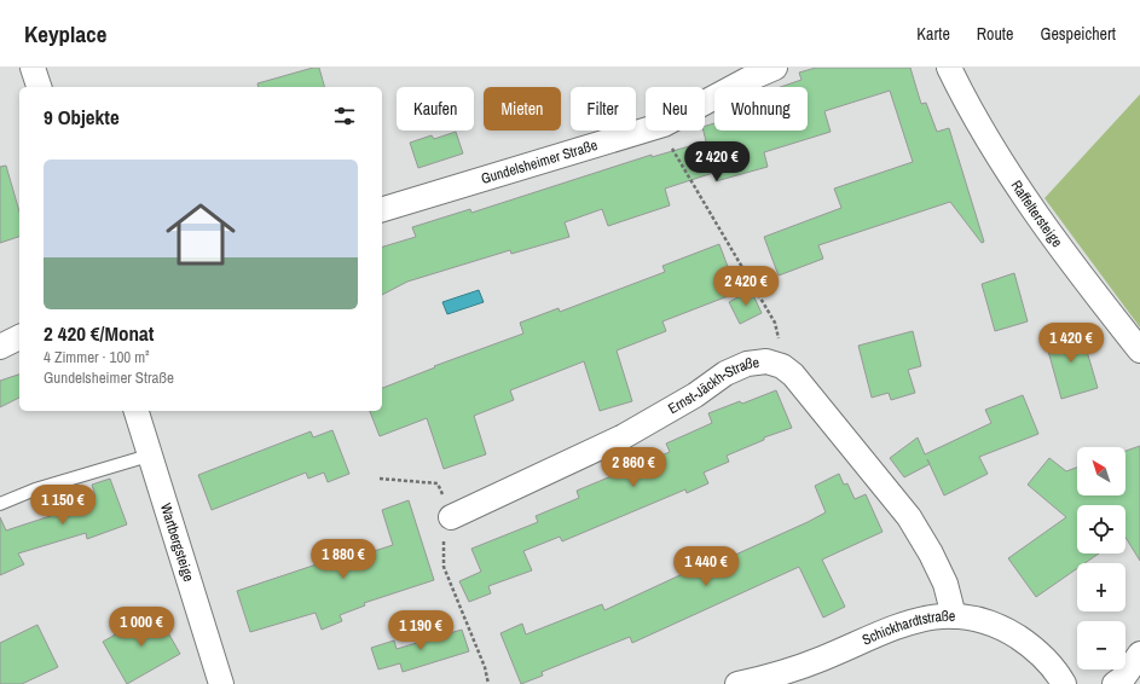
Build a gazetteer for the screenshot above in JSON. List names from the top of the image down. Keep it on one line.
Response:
{"streets":{"street":["Gundelsheimer Straße","Raffeltersteige","Ernst-Jäckh-Straße","Wartbergsteige","Schickhardtstraße"]},"crossings":[["Ernst-Jäckh-Straße","Schickhardtstraße"]],"north":"top left","page":{"header":"Keyplace","nav":["Karte","Route","Gespeichert"],"chip":["Kaufen","Mieten","Filter","Neu","Wohnung"],"heading":"9 Objekte","price":["2 420 €","2 420 €","1 420 €","2 860 €","1 150 €","1 880 €","1 440 €","1 000 €","1 190 €"],"list":[{"name":"2 420 €/Monat","note":"4 Zimmer · 100 m² · Gundelsheimer Straße"}],"map_buttons":["+","−"]}}
